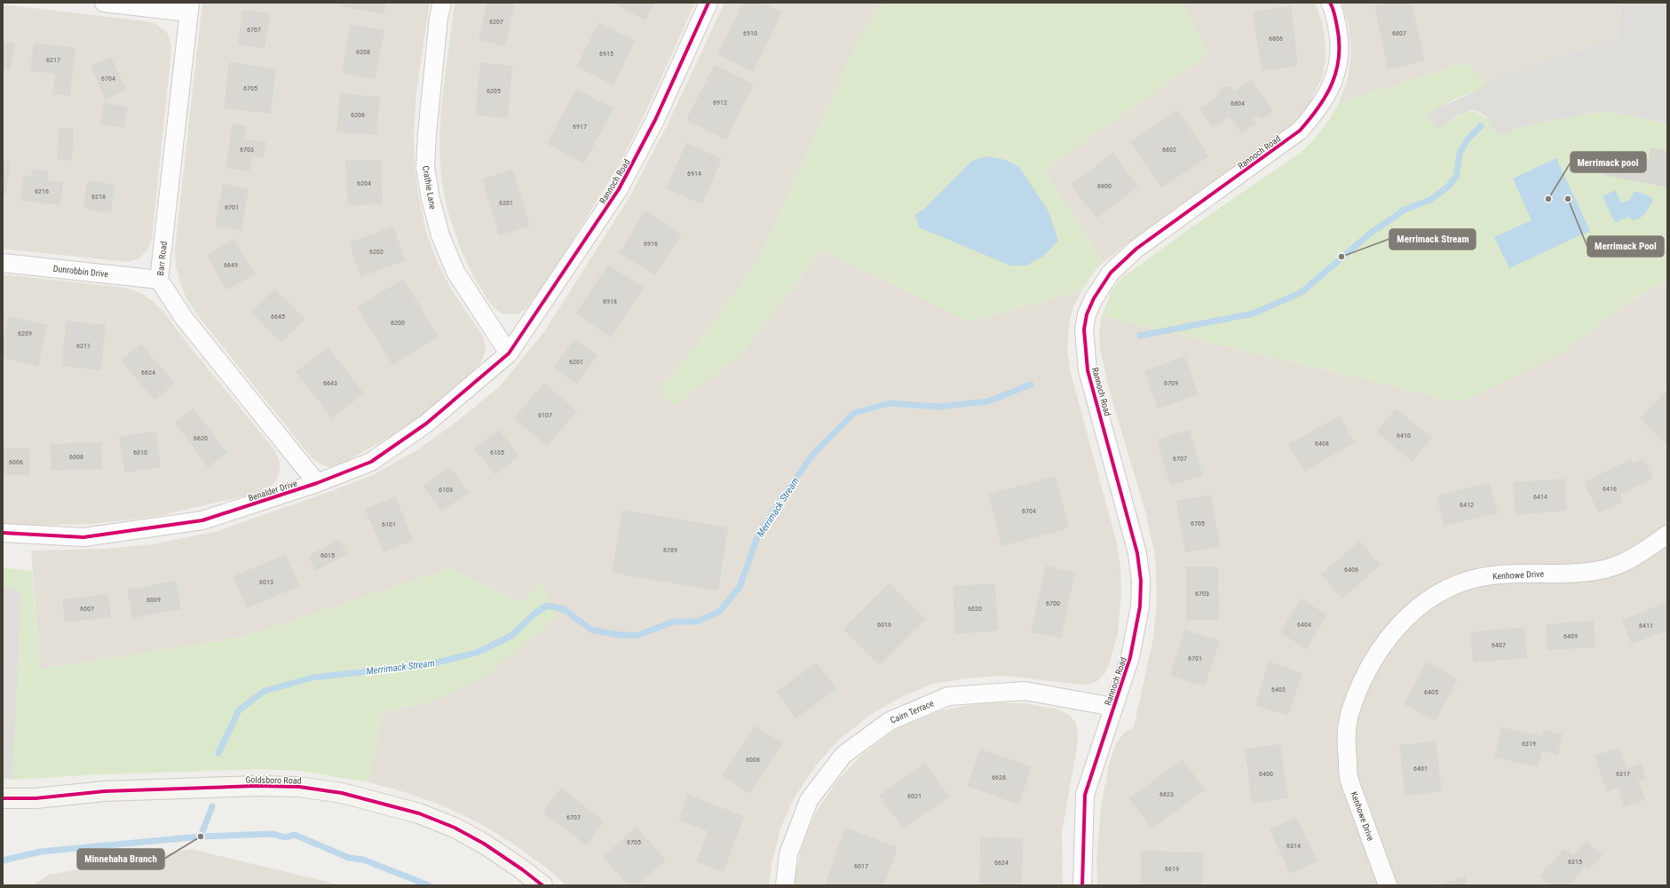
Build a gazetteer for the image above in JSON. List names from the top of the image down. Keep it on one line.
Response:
{"streets":{"main road":["Goldsboro Road"],"street":["Rannoch Road","Crathie Lane","Barr Road","Dunrobbin Drive","Benalder Drive","Kenhowe Drive","Cairn Terrace"]},"crossings":[["Rannoch Road","Crathie Lane"],["Rannoch Road","Benalder Drive"],["Rannoch Road","Cairn Terrace"],["Crathie Lane","Benalder Drive"],["Barr Road","Dunrobbin Drive"],["Barr Road","Benalder Drive"]],"water":["Merrimack Stream"],"places":["Merrimack pool","Merrimack Pool","Merrimack Stream","Minnehaha Branch"],"house_numbers":["6207","6707","6910","6807","6806","6208","6915","6217","6704","6705","6205","6912","6804","6206","6917","6703","6802","6914","6204","6800","6216","6218","6201","6701","6916","6202","6649","6918","6645","6200","6209","6211","6201","6624","6643","6709","6107","6410","6620","6408","6010","6105","6008","6707","6006","6416","6103","6414","6412","6704","6705","6101","6789","6015","6406","6013","6703","6009","6700","6007","6020","6016","6404","6411","6409","6407","6701","6402","6405","6319","6008","6401","6400","6317","6628","6623","6021","6707","6705","6314","6315","6624","6017","6619"]}
